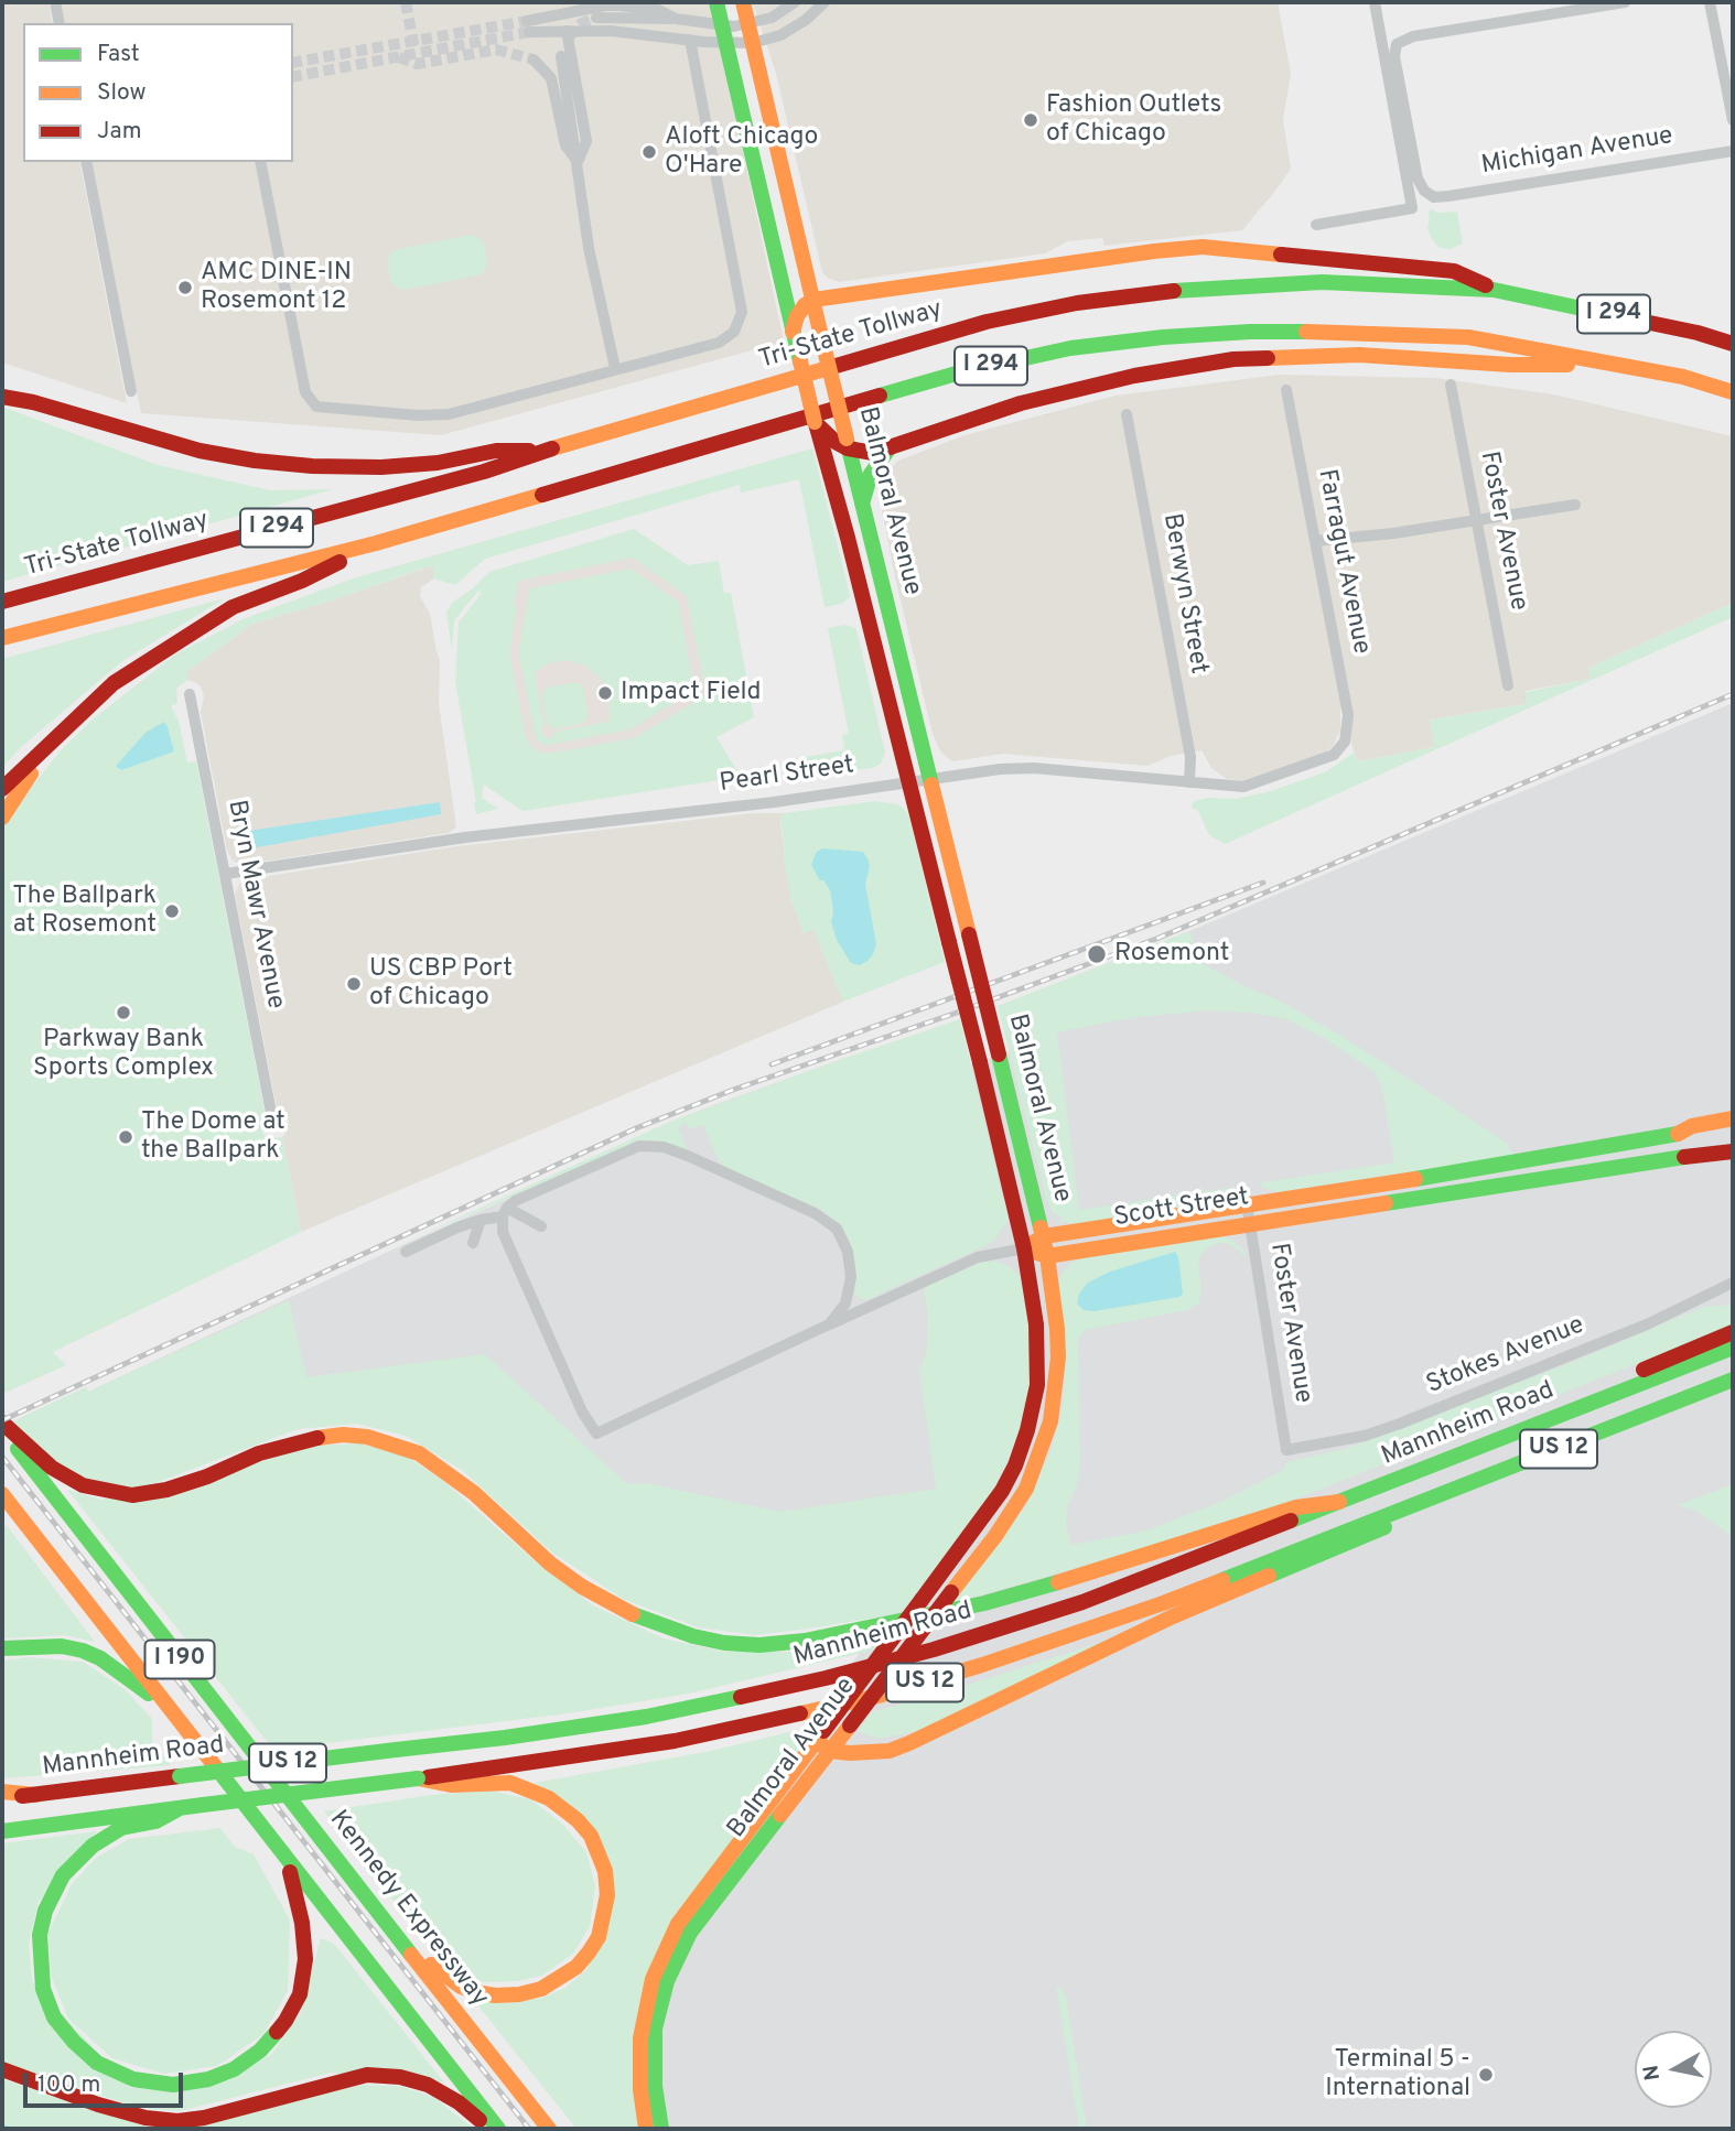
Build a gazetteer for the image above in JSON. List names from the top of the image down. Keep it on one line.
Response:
{"streets":{"main road":["I 294","Tri-State Tollway","Balmoral Avenue","Scott Street","Mannheim Road","US 12","I 190","Kennedy Expressway"],"street":["Michigan Avenue","Foster Avenue","Farragut Avenue","Berwyn Street","Pearl Street","Bryn Mawr Avenue","Stokes Avenue"]},"crossings":[["Balmoral Avenue","Pearl Street"],["Balmoral Avenue","Scott Street"],["Foster Avenue","Scott Street"],["Foster Avenue","Stokes Avenue"],["Farragut Avenue","Pearl Street"],["Berwyn Street","Pearl Street"],["Pearl Street","Bryn Mawr Avenue"]],"places":["Fashion Outlets of Chicago","Aloft Chicago O'Hare","AMC DINE-IN Rosemont 12","Impact Field","The Ballpark at Rosemont","Rosemont","US CBP Port of Chicago","Parkway Bank Sports Complex","The Dome at the Ballpark","Terminal 5 - International"],"legend":["Fast","Slow","Jam"],"scale_bar":"100 m","north":"left"}
